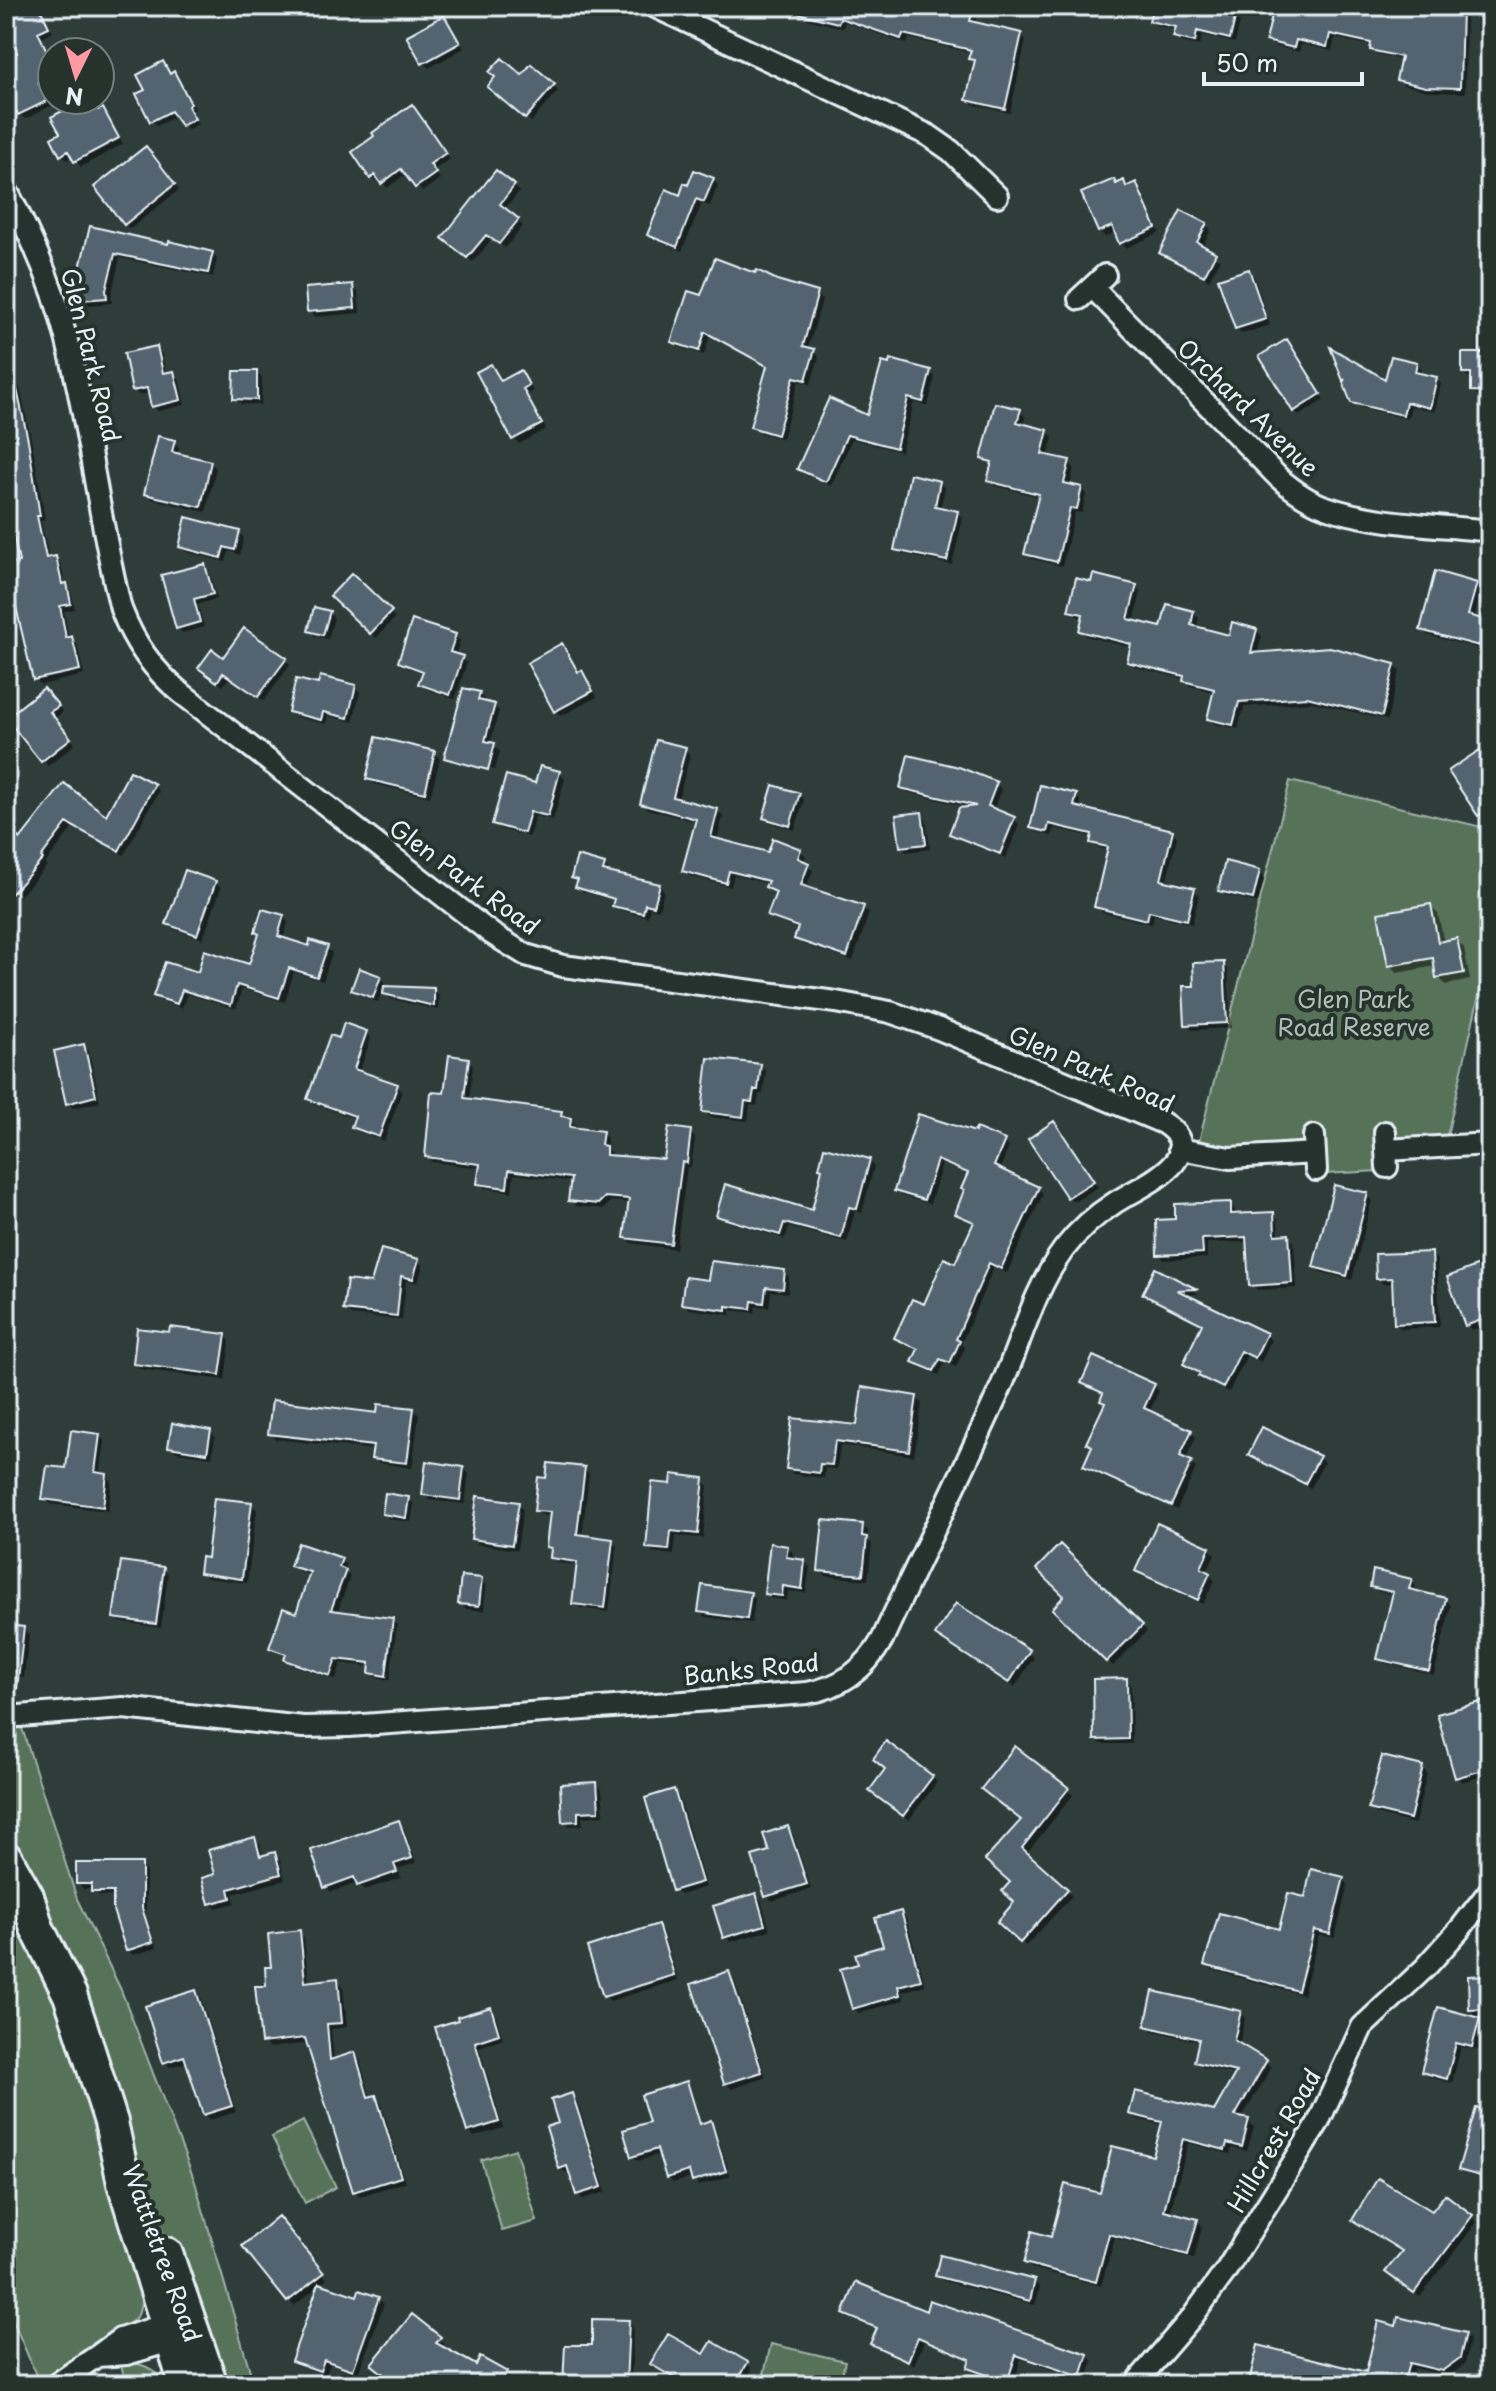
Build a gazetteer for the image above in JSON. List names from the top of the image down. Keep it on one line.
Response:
{"streets":{"main road":["Wattletree Road"],"street":["Glen Park Road","Orchard Avenue","Banks Road","Hillcrest Road"]},"crossings":[["Glen Park Road","Banks Road"]],"parks":["Glen Park Road Reserve"],"scale_bar":"50 m","north":"bottom"}
